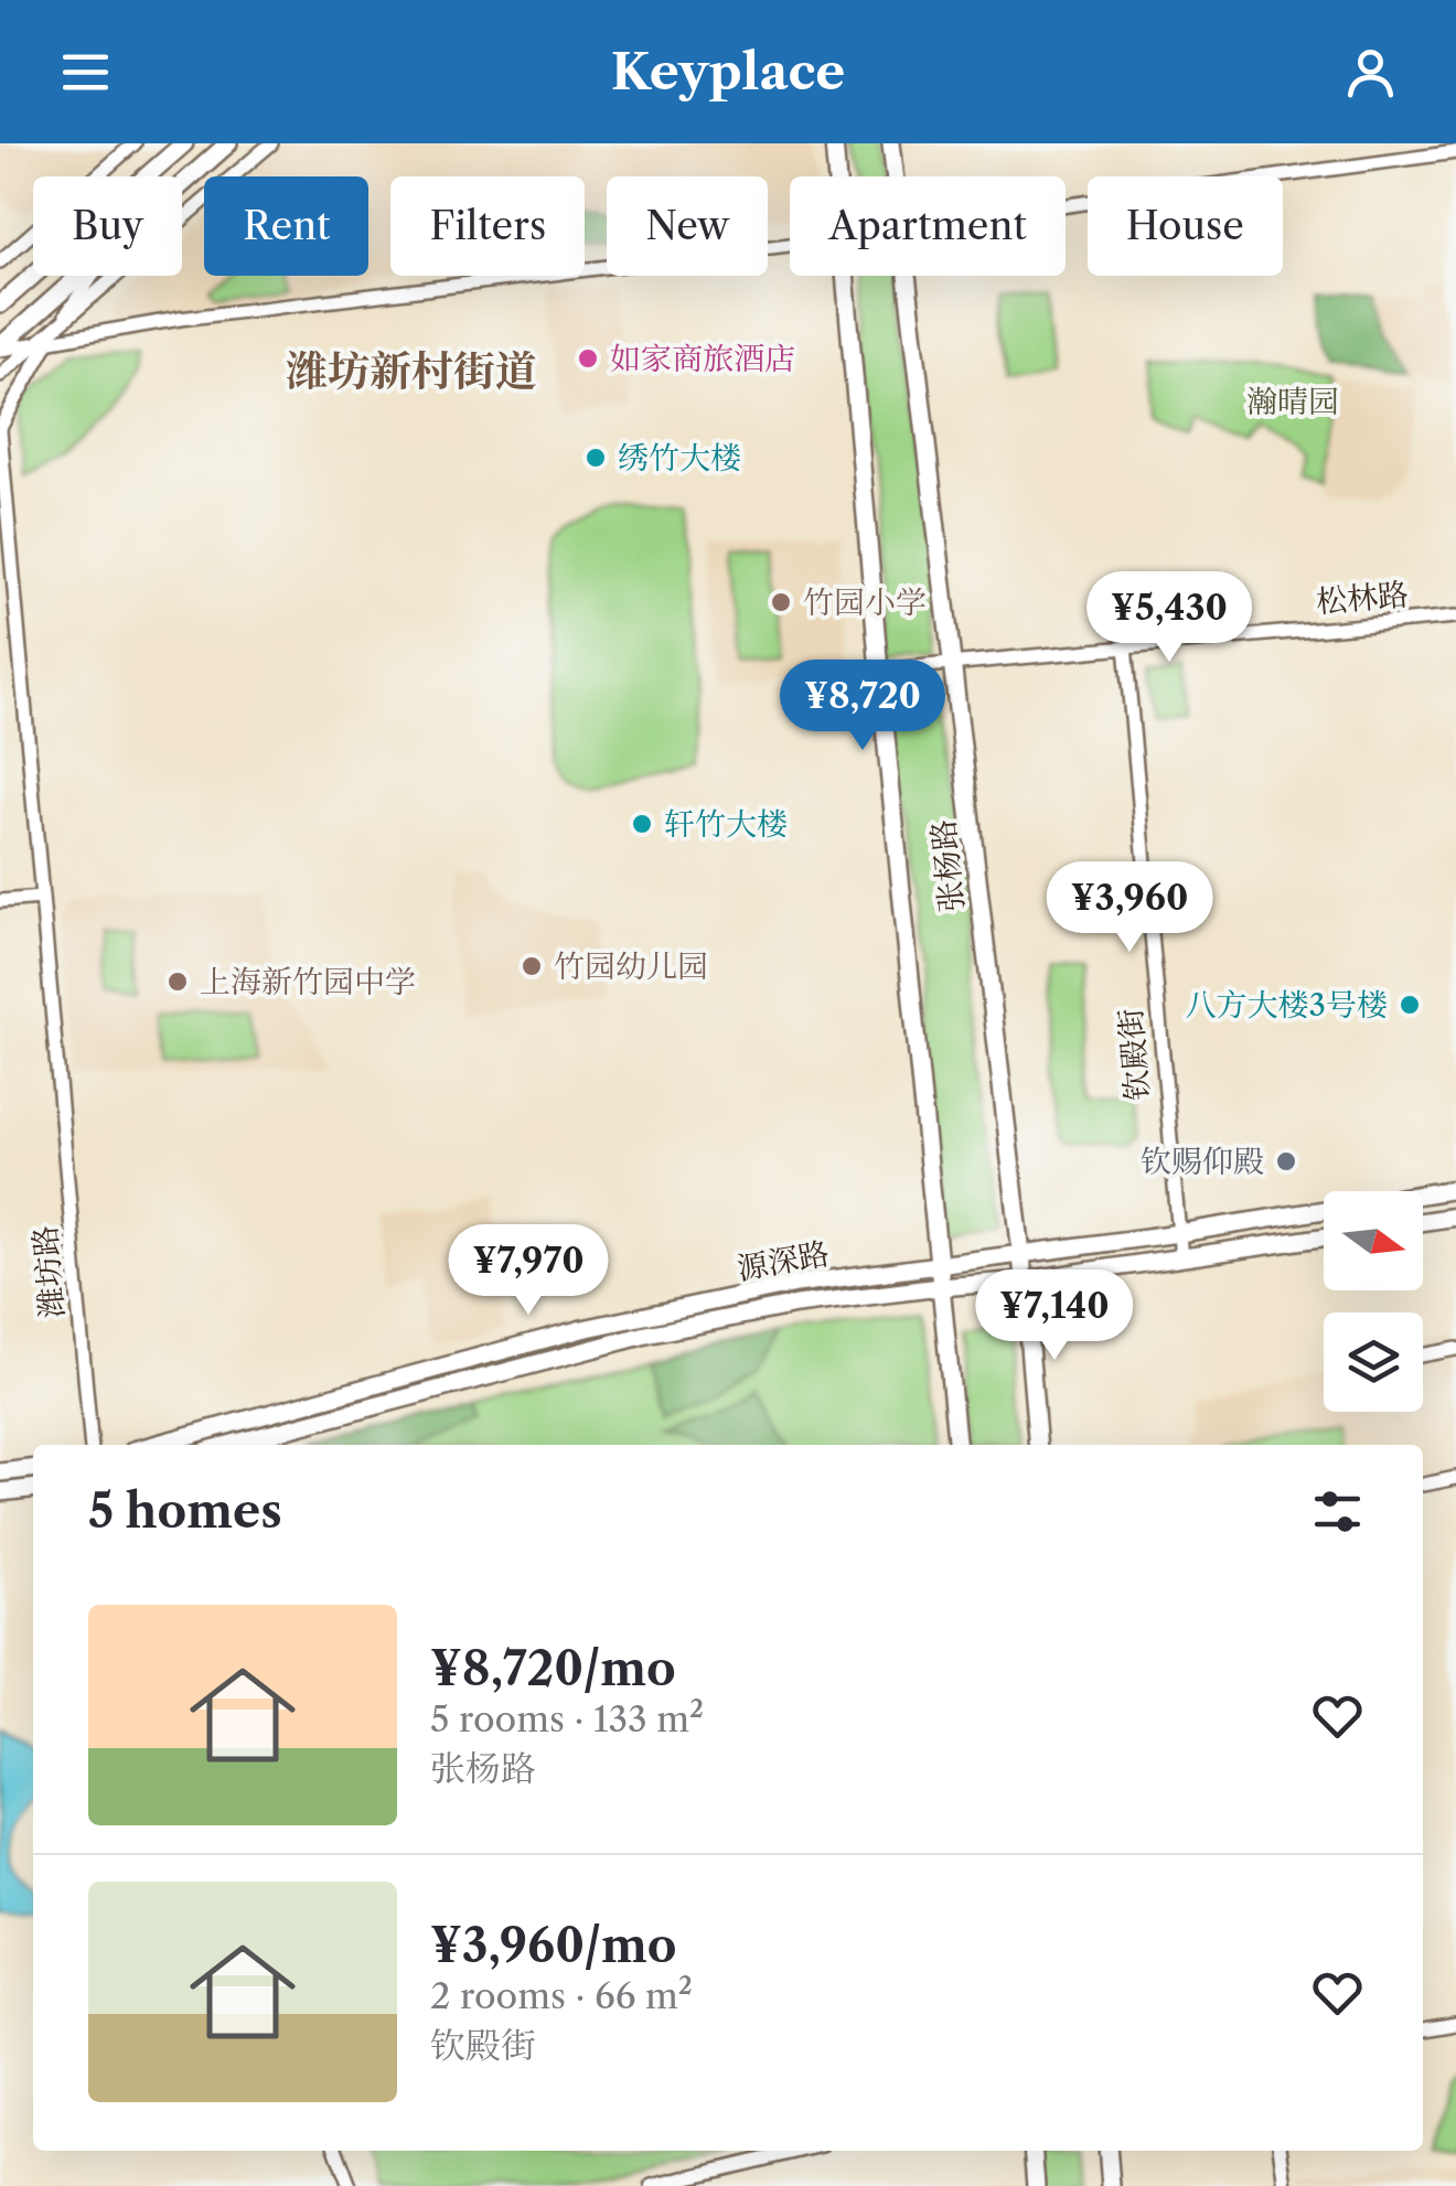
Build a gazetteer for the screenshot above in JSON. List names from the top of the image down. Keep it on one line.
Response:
{"streets":{"main road":["张杨路","源深路"],"street":["松林路","钦殿街","潍坊路"]},"crossings":[["松林路","张杨路"],["松林路","钦殿街"],["张杨路","源深路"],["钦殿街","源深路"]],"districts":["潍坊新村街道"],"parks":["瀚晴园"],"places":["如家商旅酒店","绣竹大楼","竹园小学","轩竹大楼","竹园幼儿园","上海新竹园中学","八方大楼3号楼","钦赐仰殿"],"north":"right","page":{"header":"Keyplace","chip":["Buy","Rent","Filters","New","Apartment","House"],"price":["¥5,430","¥8,720","¥3,960","¥7,970","¥7,140"],"heading":"5 homes","list":[{"name":"¥8,720/mo","note":"5 rooms · 133 m² · 张杨路"},{"name":"¥3,960/mo","note":"2 rooms · 66 m² · 钦殿街"}]}}
